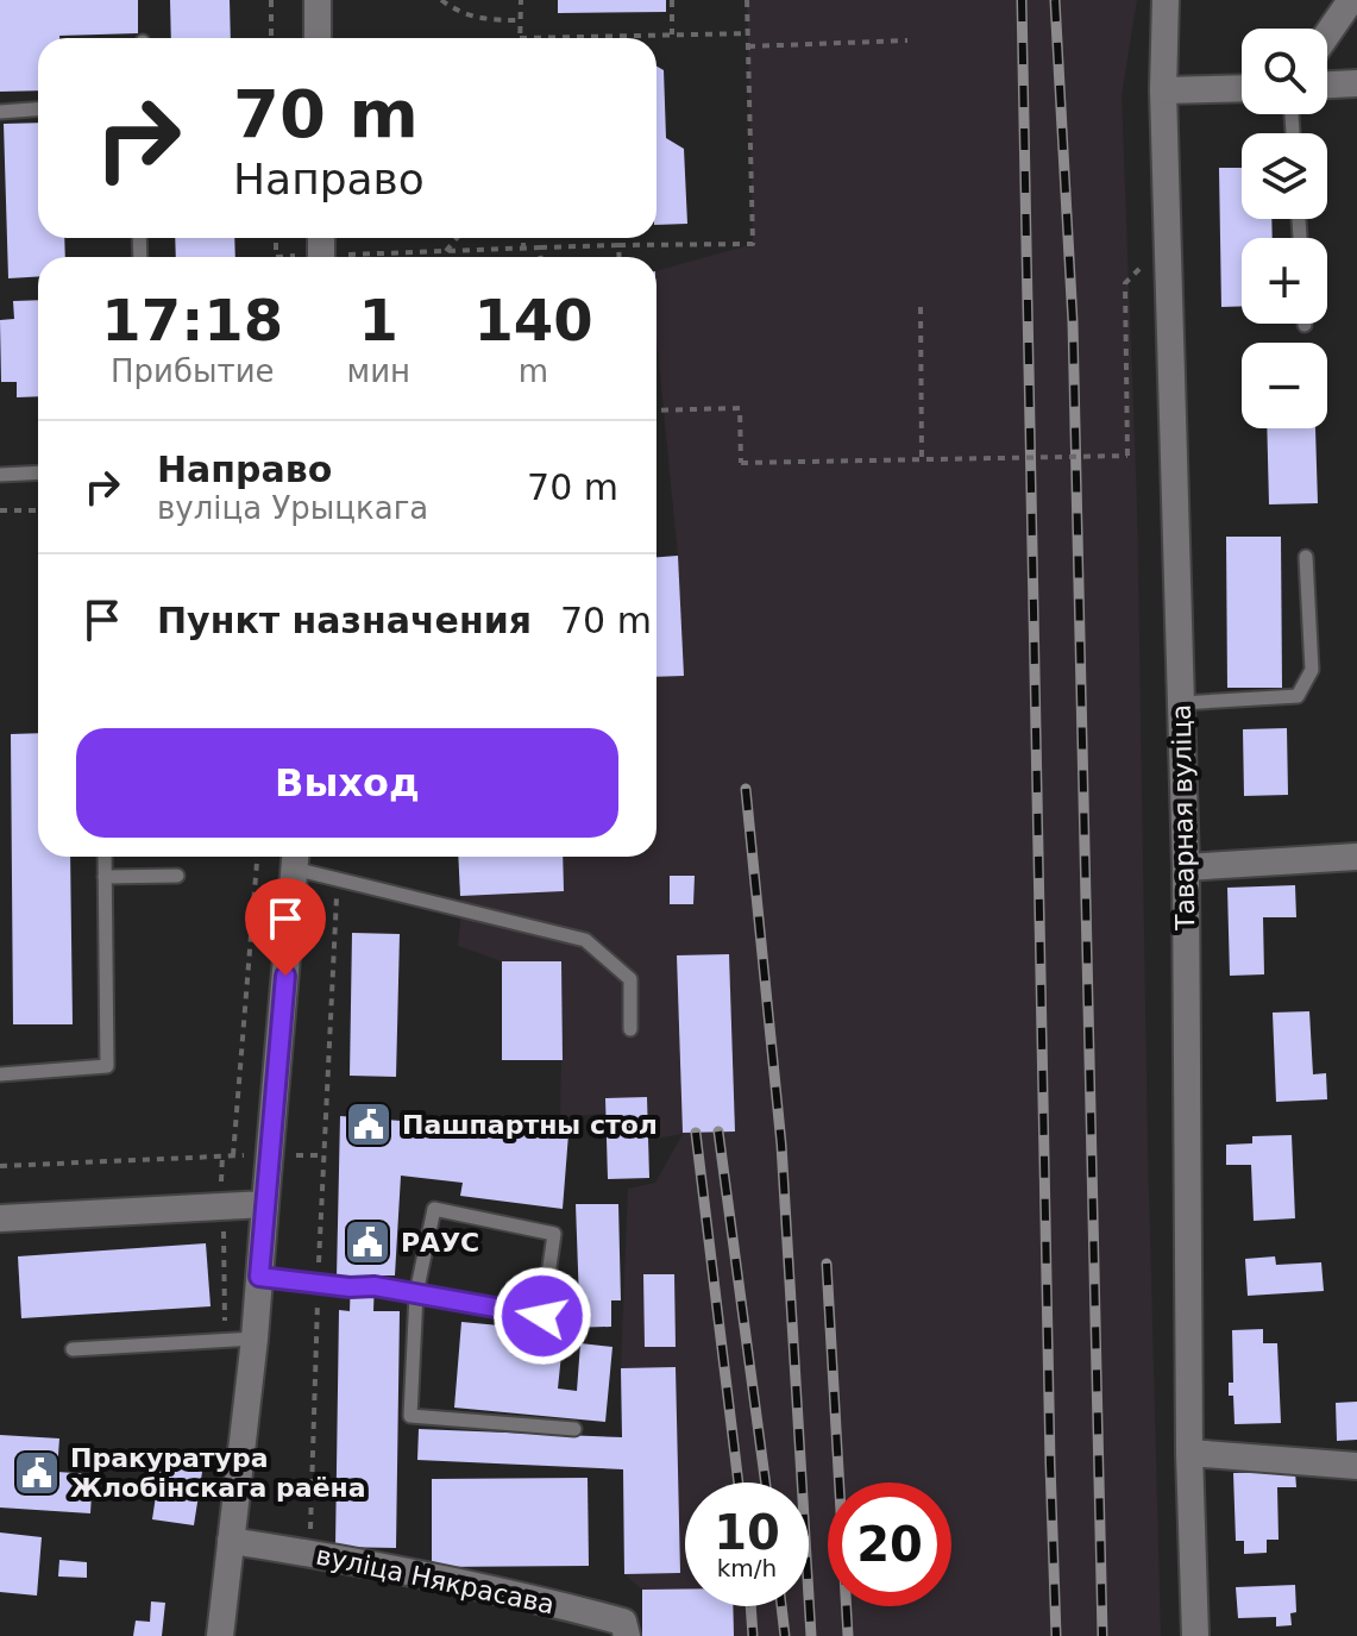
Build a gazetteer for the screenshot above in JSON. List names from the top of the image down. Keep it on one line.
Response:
{"streets":{"street":["Таварная вуліца","вуліца Някрасава"]},"places":{"public building":["Пашпартны стол","РАУС","Пракуратура Жлобінскага раёна"]},"page":{"map_buttons":["+","−"],"turn":["70 m","Направо"],"eta":["17:18","Прибытие","1","мин","140","m"],"list":[{"name":"Направо","note":"вуліца Урыцкага","value":"70 m"},{"name":"Пункт назначения","value":"70 m"}],"buttons":"Выход","speed":"10 km/h","limit":"20"}}
